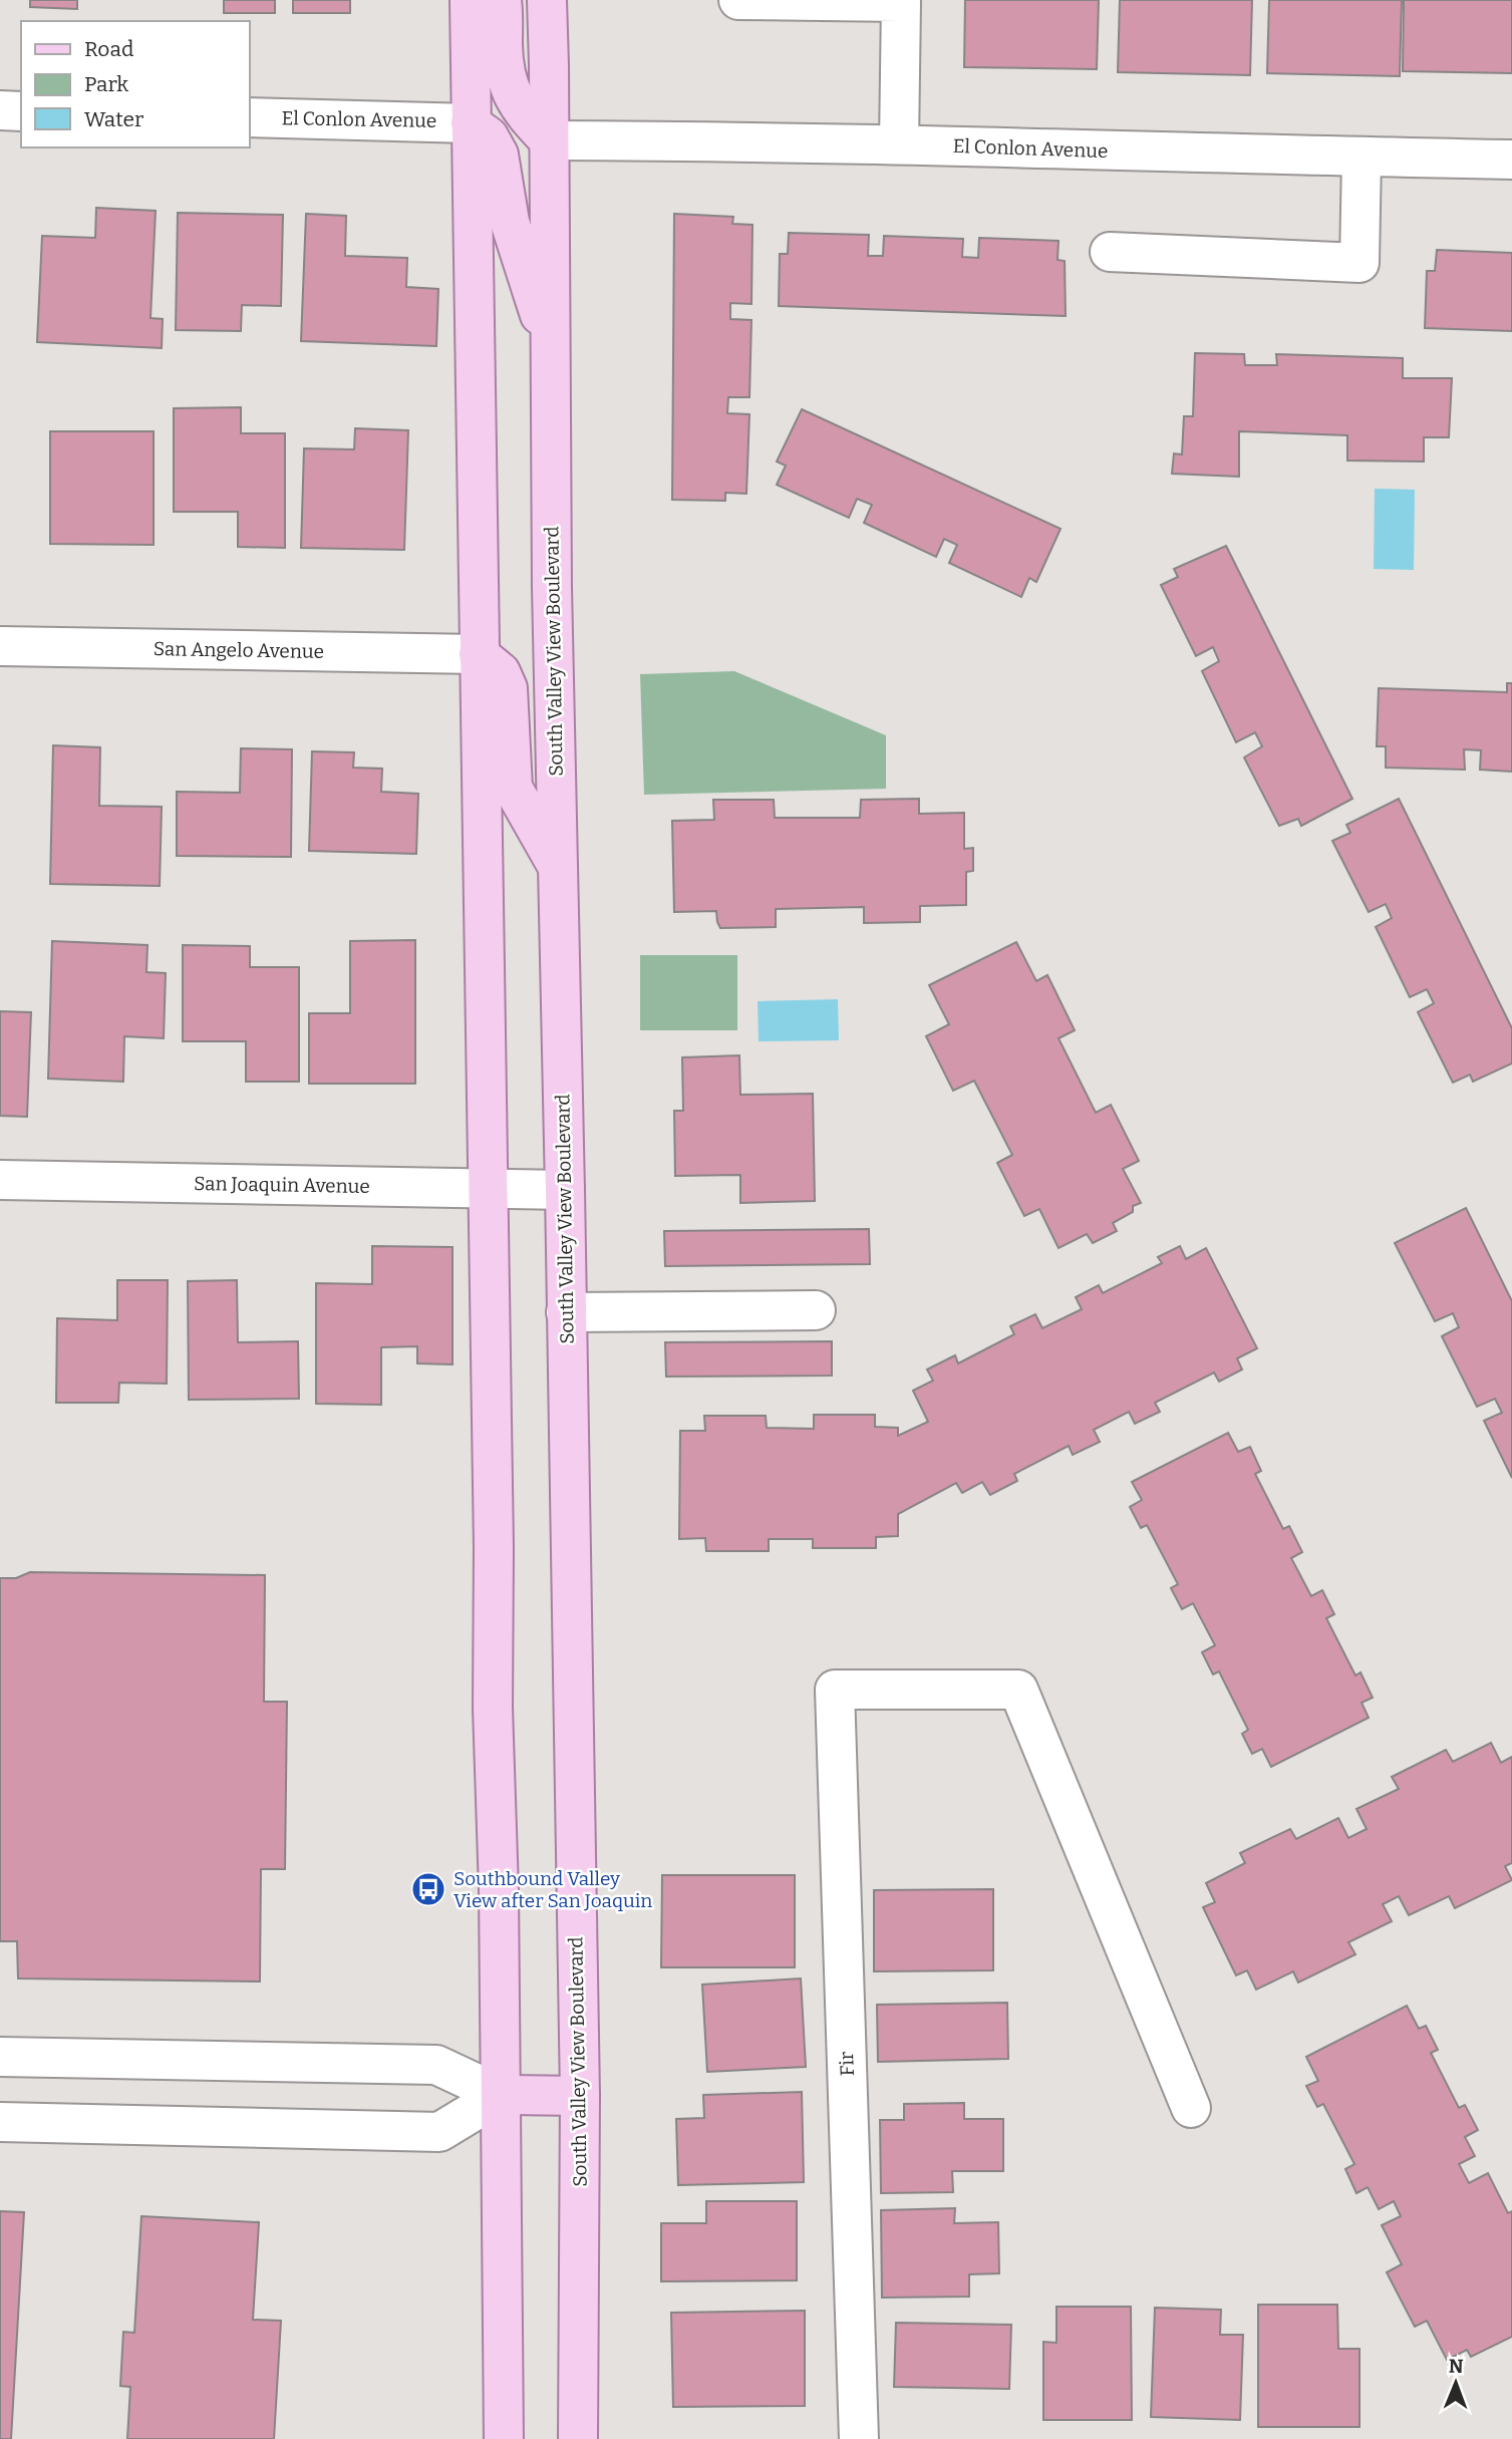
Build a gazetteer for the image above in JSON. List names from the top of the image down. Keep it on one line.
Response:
{"streets":{"main road":["South Valley View Boulevard"],"street":["El Conlon Avenue","San Angelo Avenue","San Joaquin Avenue","Fir"]},"crossings":[["El Conlon Avenue","South Valley View Boulevard"],["South Valley View Boulevard","San Joaquin Avenue"]],"places":{"bus stop":["Southbound Valley View after San Joaquin"]},"legend":["Road","Park","Water"],"north":"top"}
